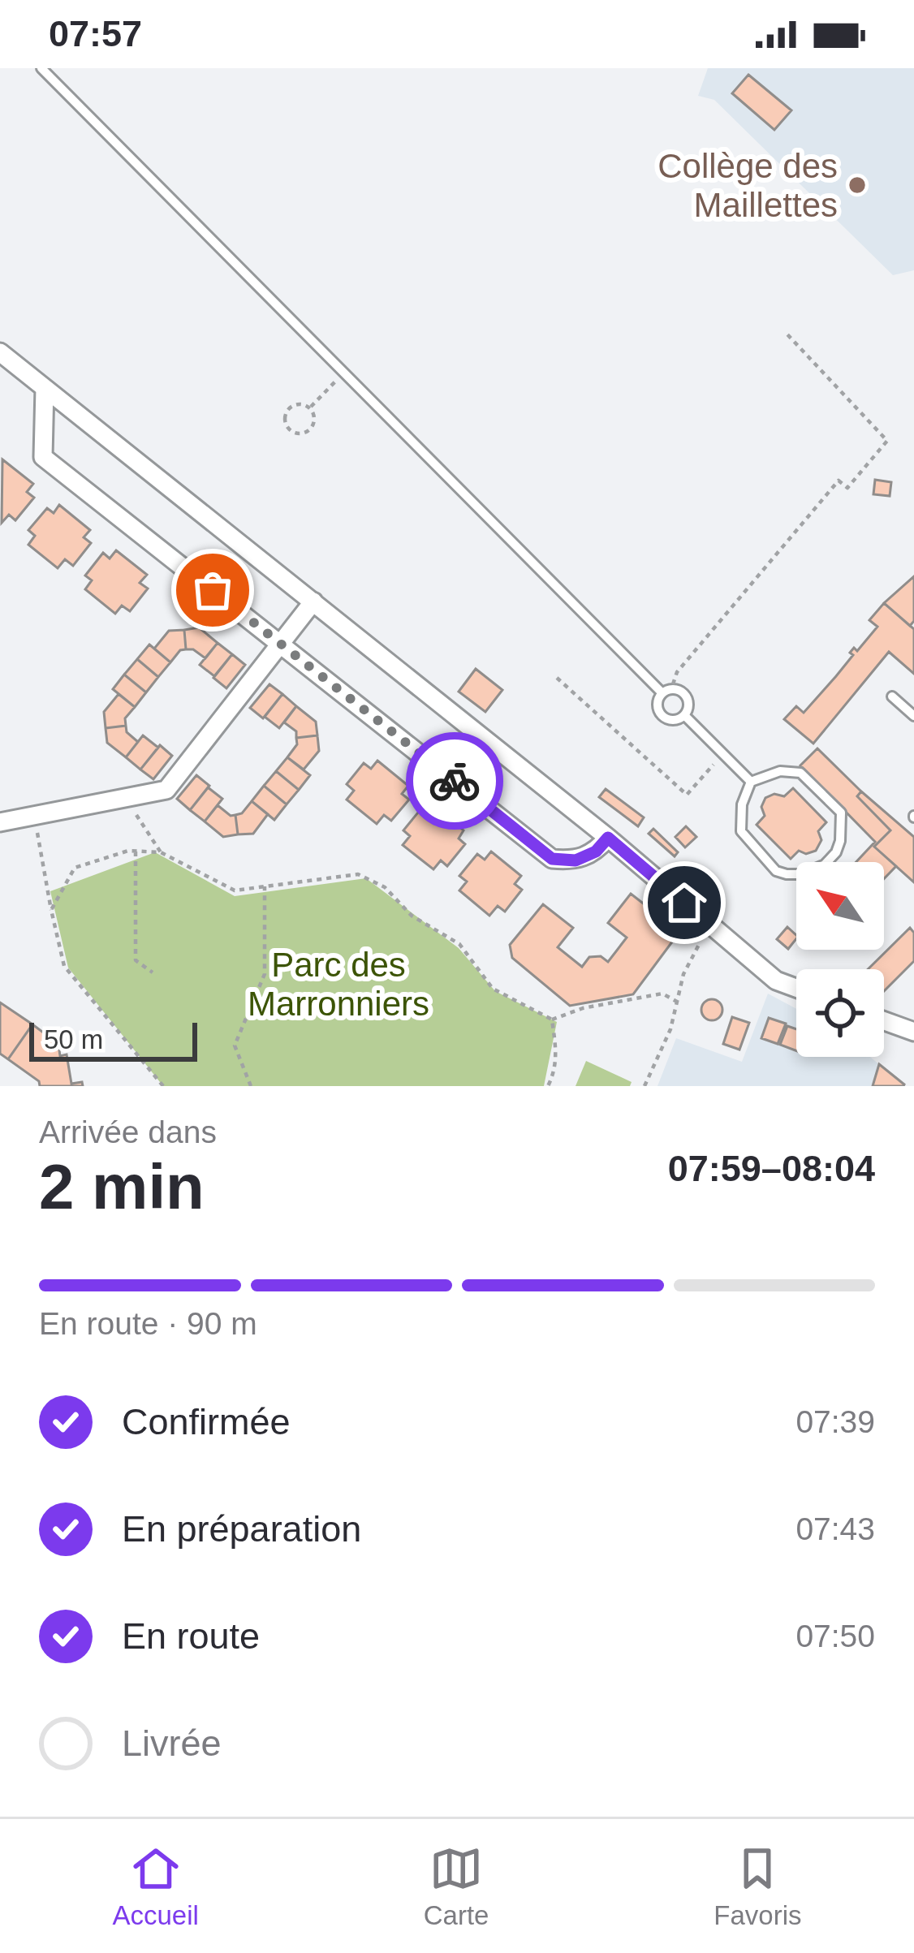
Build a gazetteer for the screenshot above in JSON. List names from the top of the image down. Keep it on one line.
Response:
{"parks":["Parc des Marronniers"],"places":["Collège des Maillettes"],"scale_bar":"50 m","north":"top left","page":{"status":"07:57","scale":"50 m","heading":["2 min","Arrivée dans","07:59–08:04"],"bar":"En route · 90 m","list":[["Confirmée","07:39"],["En préparation","07:43"],["En route","07:50"],"Livrée"],"tabs":["Accueil","Carte","Favoris"]}}
